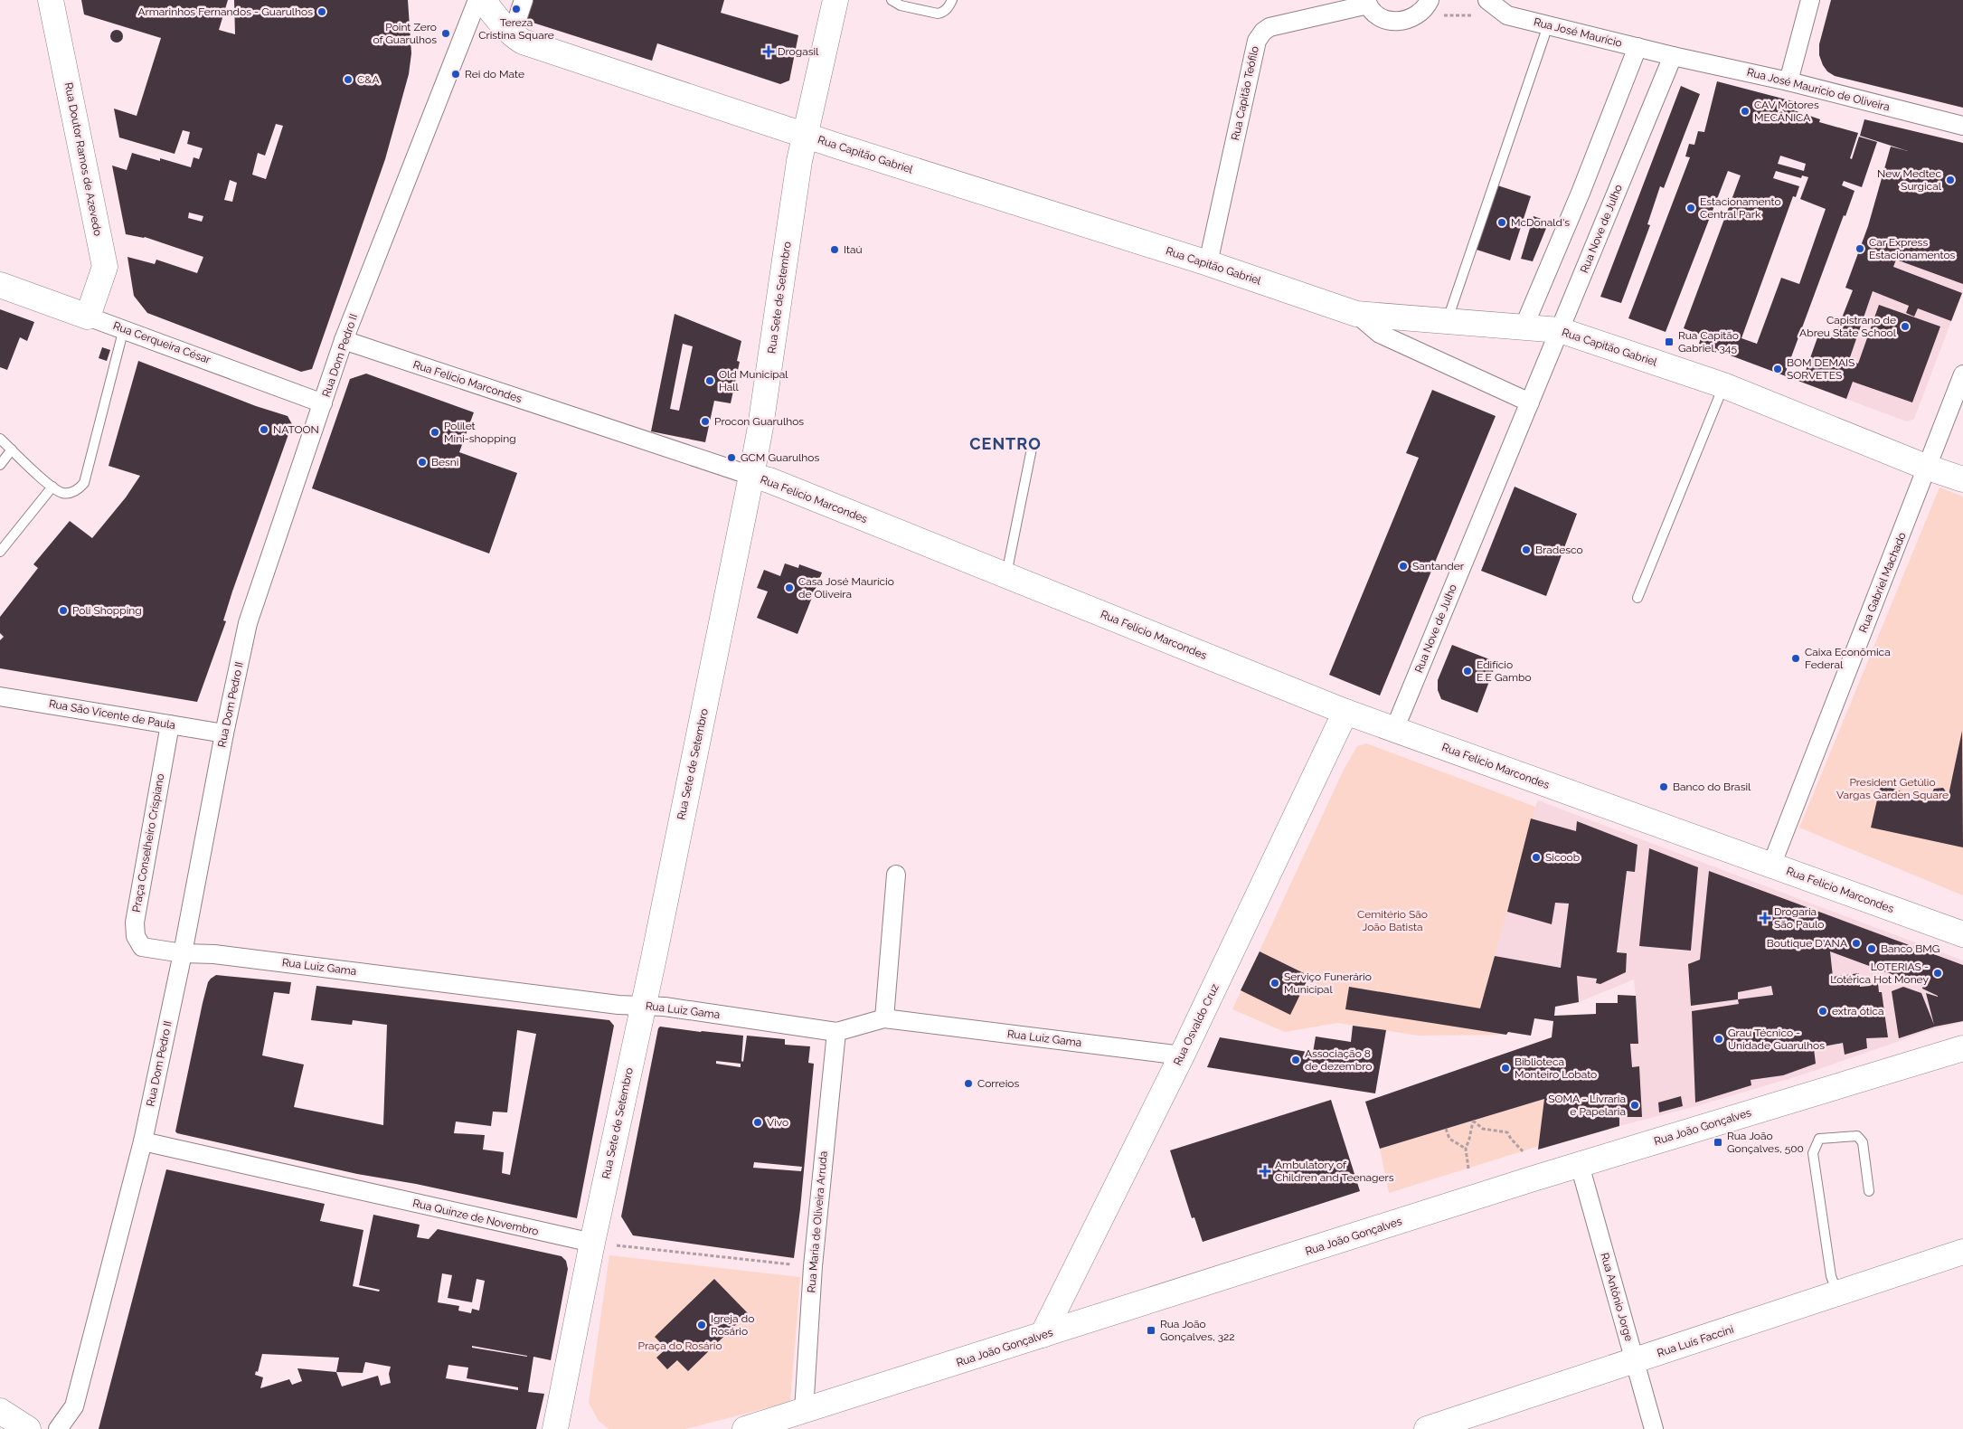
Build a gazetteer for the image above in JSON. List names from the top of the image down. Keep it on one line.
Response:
{"streets":{"street":["Rua José Maurício","Rua José Maurício de Oliveira","Rua Capitão Teófilo","Rua Capitão Gabriel","Rua Doutor Ramos de Azevedo","Rua Nove de Julho","Rua Sete de Setembro","Rua Cerqueira César","Rua Dom Pedro II","Rua Felicio Marcondes","Rua Gabriel Machado","Rua São Vicente de Paula","Praça Conselheiro Crispiano","Rua Luiz Gama","Rua Osvaldo Cruz","Rua João Gonçalves","Rua Quinze de Novembro","Rua Maria de Oliveira Arruda","Rua Antônio Jorge","Rua Luís Faccini"]},"crossings":[["Rua José Maurício","Rua José Maurício de Oliveira"],["Rua José Maurício","Rua Nove de Julho"],["Rua José Maurício de Oliveira","Rua Nove de Julho"],["Rua Capitão Teófilo","Rua Capitão Gabriel"],["Rua Capitão Gabriel","Rua Nove de Julho"],["Rua Capitão Gabriel","Rua Sete de Setembro"],["Rua Capitão Gabriel","Rua Gabriel Machado"],["Rua Doutor Ramos de Azevedo","Rua Cerqueira César"],["Rua Nove de Julho","Rua Felicio Marcondes"],["Rua Sete de Setembro","Rua Felicio Marcondes"],["Rua Sete de Setembro","Rua Luiz Gama"],["Rua Sete de Setembro","Rua Quinze de Novembro"],["Rua Cerqueira César","Rua Dom Pedro II"],["Rua Dom Pedro II","Rua Felicio Marcondes"],["Rua Dom Pedro II","Rua São Vicente de Paula"],["Rua Dom Pedro II","Praça Conselheiro Crispiano"],["Rua Dom Pedro II","Rua Luiz Gama"],["Rua Dom Pedro II","Rua Quinze de Novembro"],["Rua Felicio Marcondes","Rua Gabriel Machado"],["Rua Felicio Marcondes","Rua Osvaldo Cruz"],["Rua São Vicente de Paula","Praça Conselheiro Crispiano"],["Praça Conselheiro Crispiano","Rua Luiz Gama"],["Rua Luiz Gama","Rua Osvaldo Cruz"],["Rua Luiz Gama","Rua Maria de Oliveira Arruda"],["Rua Osvaldo Cruz","Rua João Gonçalves"],["Rua João Gonçalves","Rua Maria de Oliveira Arruda"],["Rua João Gonçalves","Rua Antônio Jorge"],["Rua Antônio Jorge","Rua Luís Faccini"]],"districts":["CENTRO"],"parks":["President Getúlio Vargas Garden Square","Cemitério São João Batista","Praça do Rosário"],"places":{"other":["Tereza Cristina Square","Armarinhos Fernandos - Guarulhos","Point Zero of Guarulhos","Rei do Mate","C&A","CAV Motores MECÂNICA","New Medtec Surgical","Estacionamento Central Park","McDonald's","Car Express Estacionamentos","Itaú","Capistrano de Abreu State School","BOM DEMAIS SORVETES","Old Municipal Hall","Procon Guarulhos","NATOON","Polilet Mini-shopping","GCM Guarulhos","Besni","Bradesco","Santander","Casa José Maurício de Oliveira","Poli Shopping","Caixa Econômica Federal","Edifício E.E Gambo","Banco do Brasil","Sicoob","Boutique D'ANA","Banco BMG","LOTERIAS - Lotérica Hot Money","Serviço Funerário Municipal","extra ótica","Grau Técnico - Unidade Guarulhos","Associação 8 de dezembro","Biblioteca Monteiro Lobato","Correios","SOMA - Livraria e Papelaria","Vivo","Igreja do Rosário"],"health":["Drogasil","Drogaria São Paulo","Ambulatory of Children and Teenagers"],"transit":["Rua Capitão Gabriel, 345","Rua João Gonçalves, 500","Rua João Gonçalves, 322"]}}
